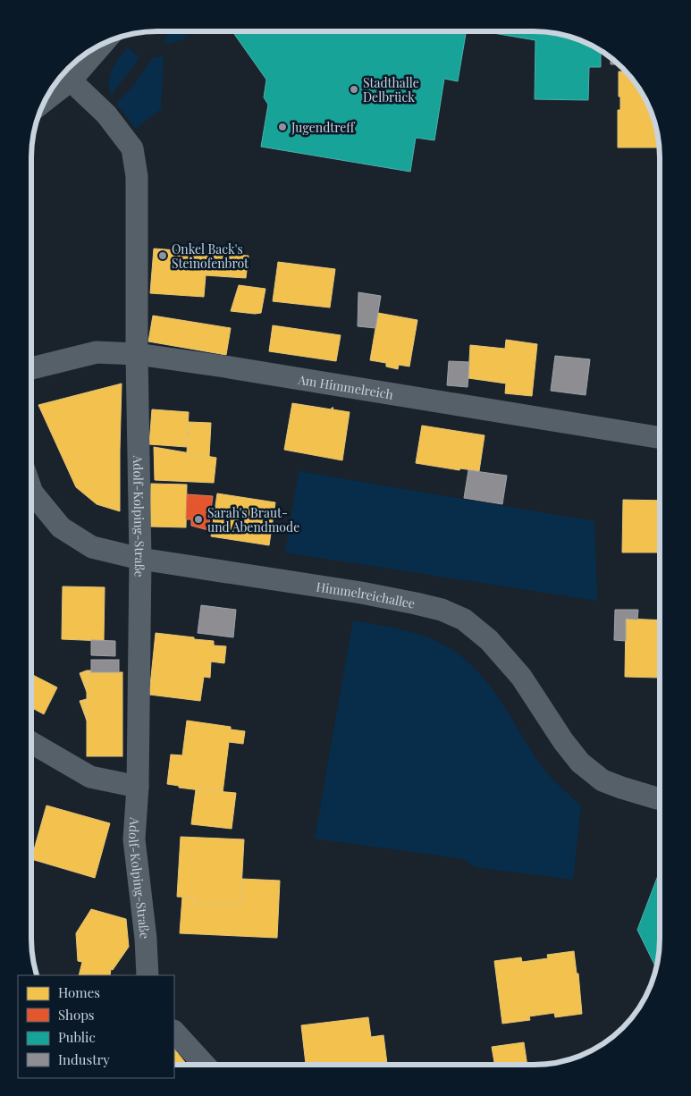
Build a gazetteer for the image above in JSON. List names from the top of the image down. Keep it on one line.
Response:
{"streets":{"street":["Am Himmelreich","Adolf-Kolping-Straße","Himmelreichallee"]},"crossings":[["Am Himmelreich","Adolf-Kolping-Straße"],["Adolf-Kolping-Straße","Himmelreichallee"]],"places":["Stadthalle Delbrück","Jugendtreff","Onkel Back's Steinofenbrot","Sarah's Braut- und Abendmode"],"legend":["Homes","Shops","Public","Industry"]}
